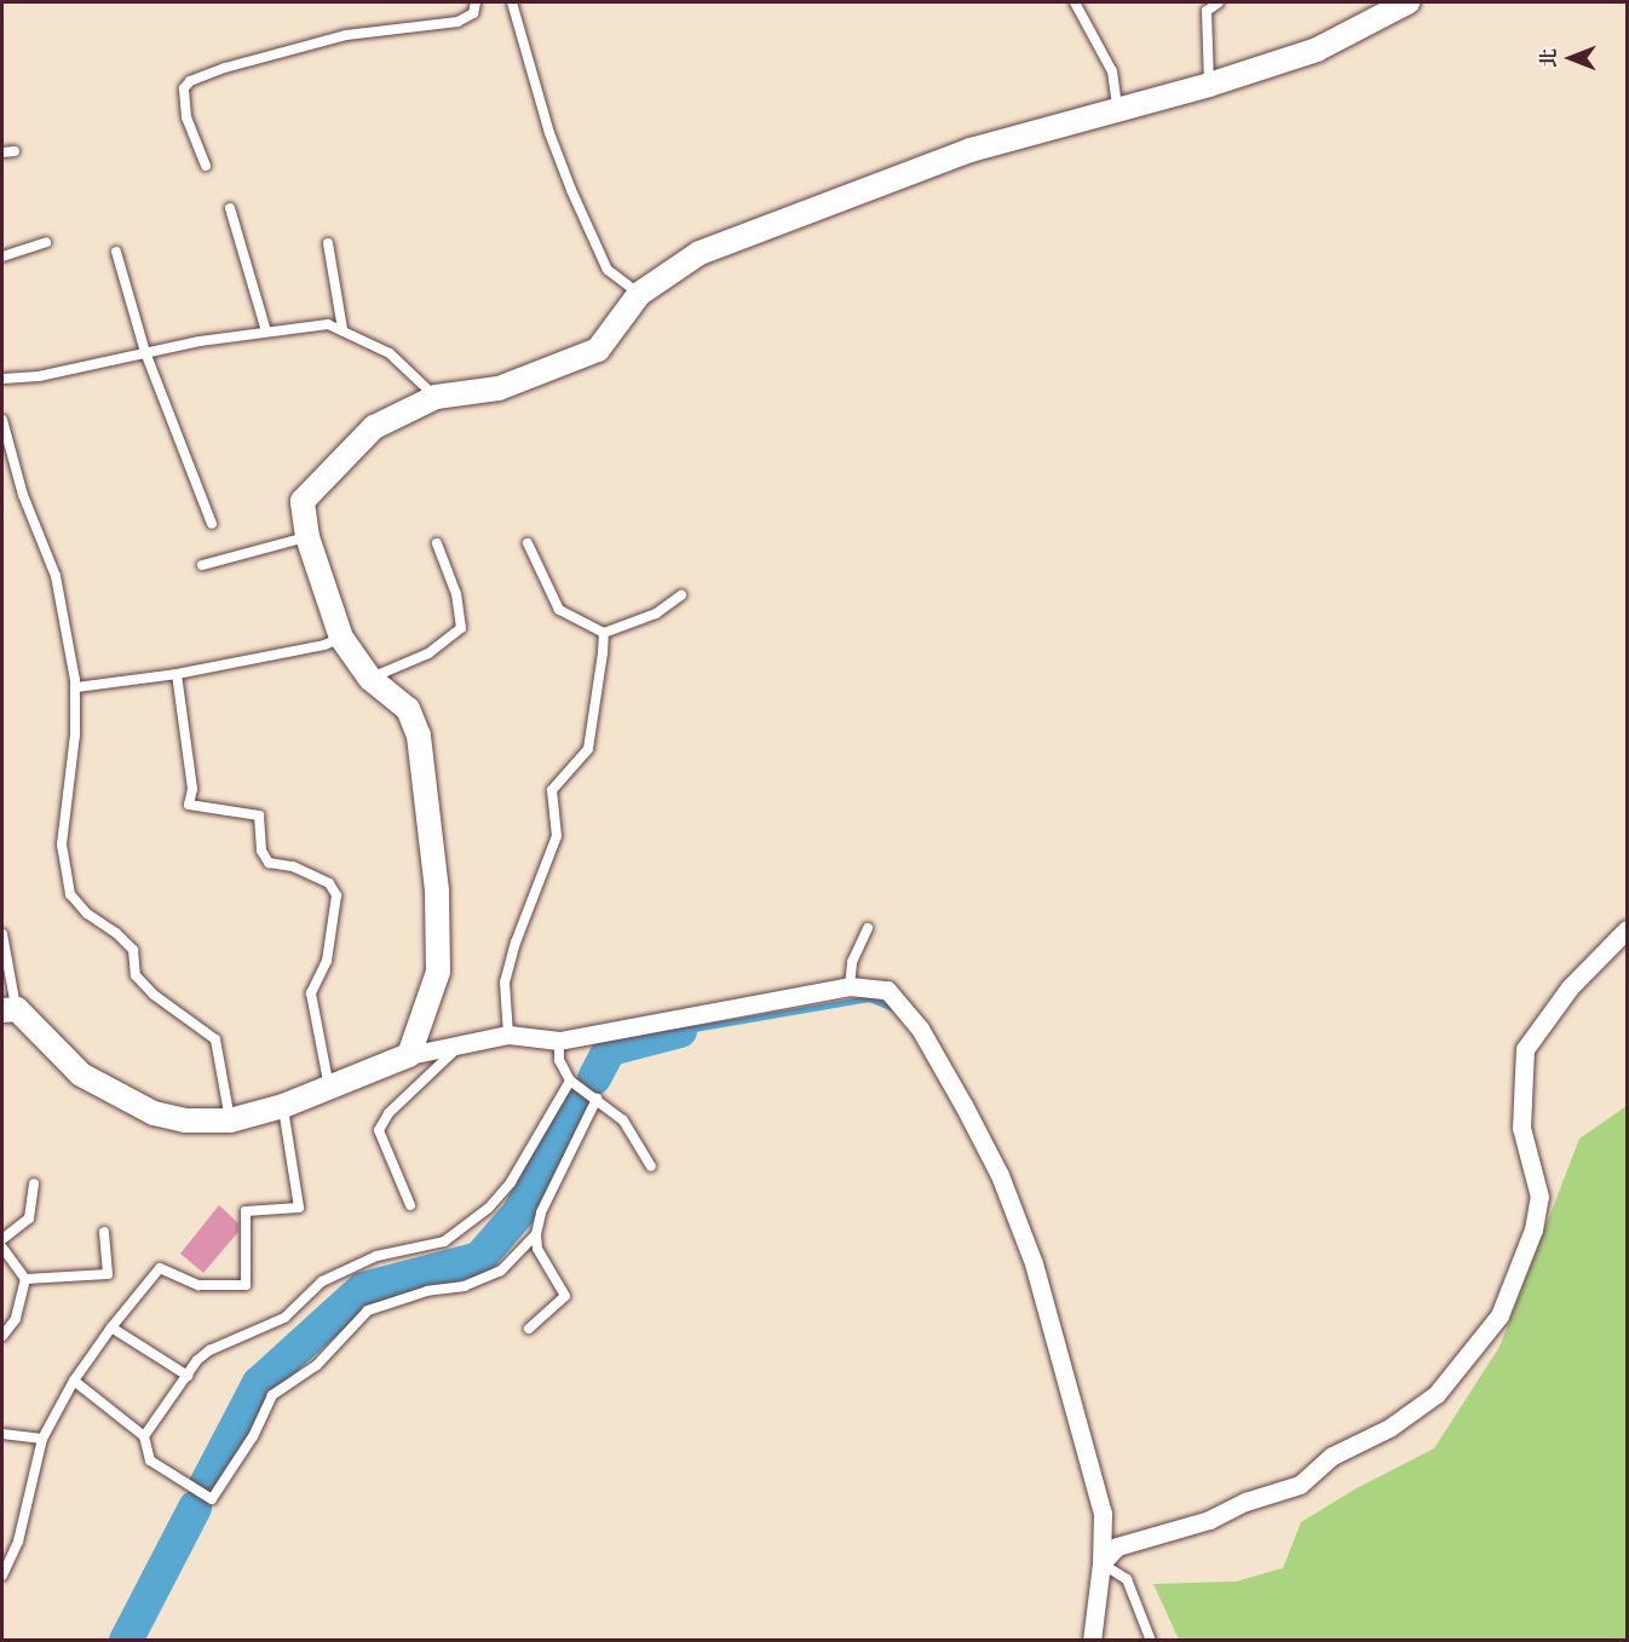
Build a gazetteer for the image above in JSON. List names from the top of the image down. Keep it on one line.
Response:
{"north":"left"}
